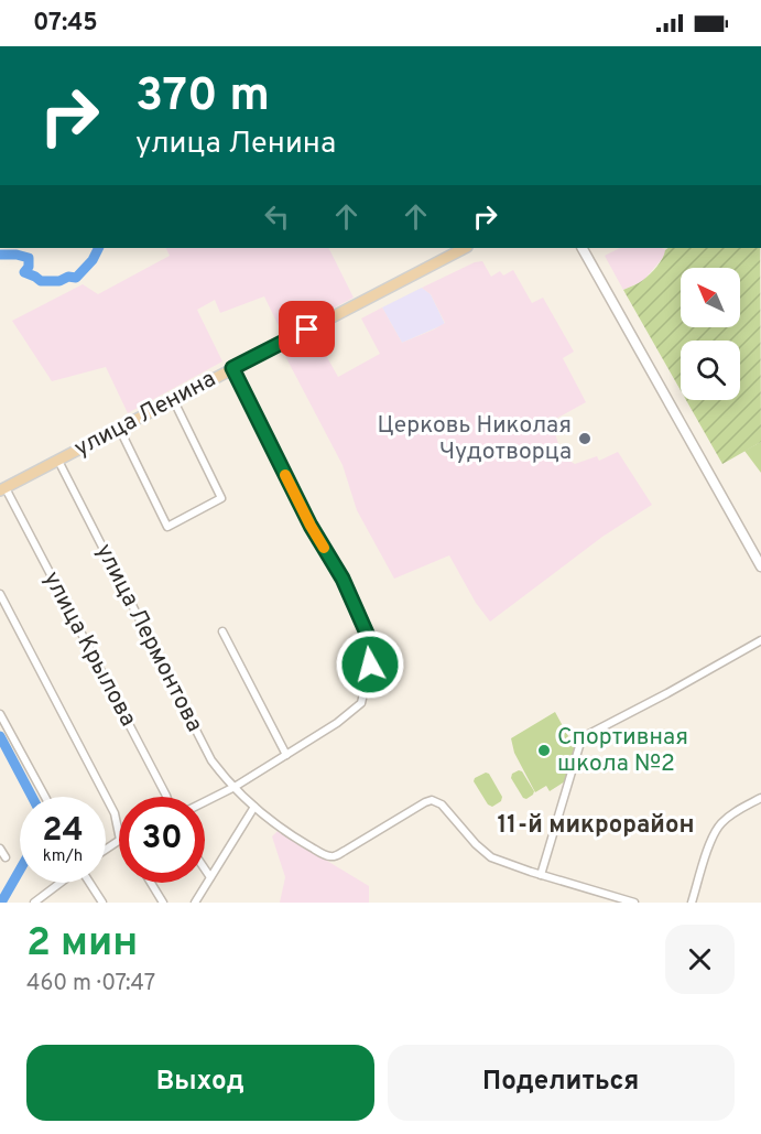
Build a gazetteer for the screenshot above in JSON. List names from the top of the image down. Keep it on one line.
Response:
{"streets":{"main road":["улица Ленина"],"street":["улица Лермонтова","улица Крылова"]},"crossings":[["улица Ленина","улица Лермонтова"],["улица Ленина","улица Крылова"]],"districts":["11-й микрорайон"],"places":["Церковь Николая Чудотворца","Спортивная школа №2"],"north":"top left","page":{"status":"07:45","turn":["370 m","улица Ленина"],"speed":"24 km/h","limit":"30","heading":["2 мин","460 m · 07:47"],"buttons":["Выход","Поделиться"]}}
